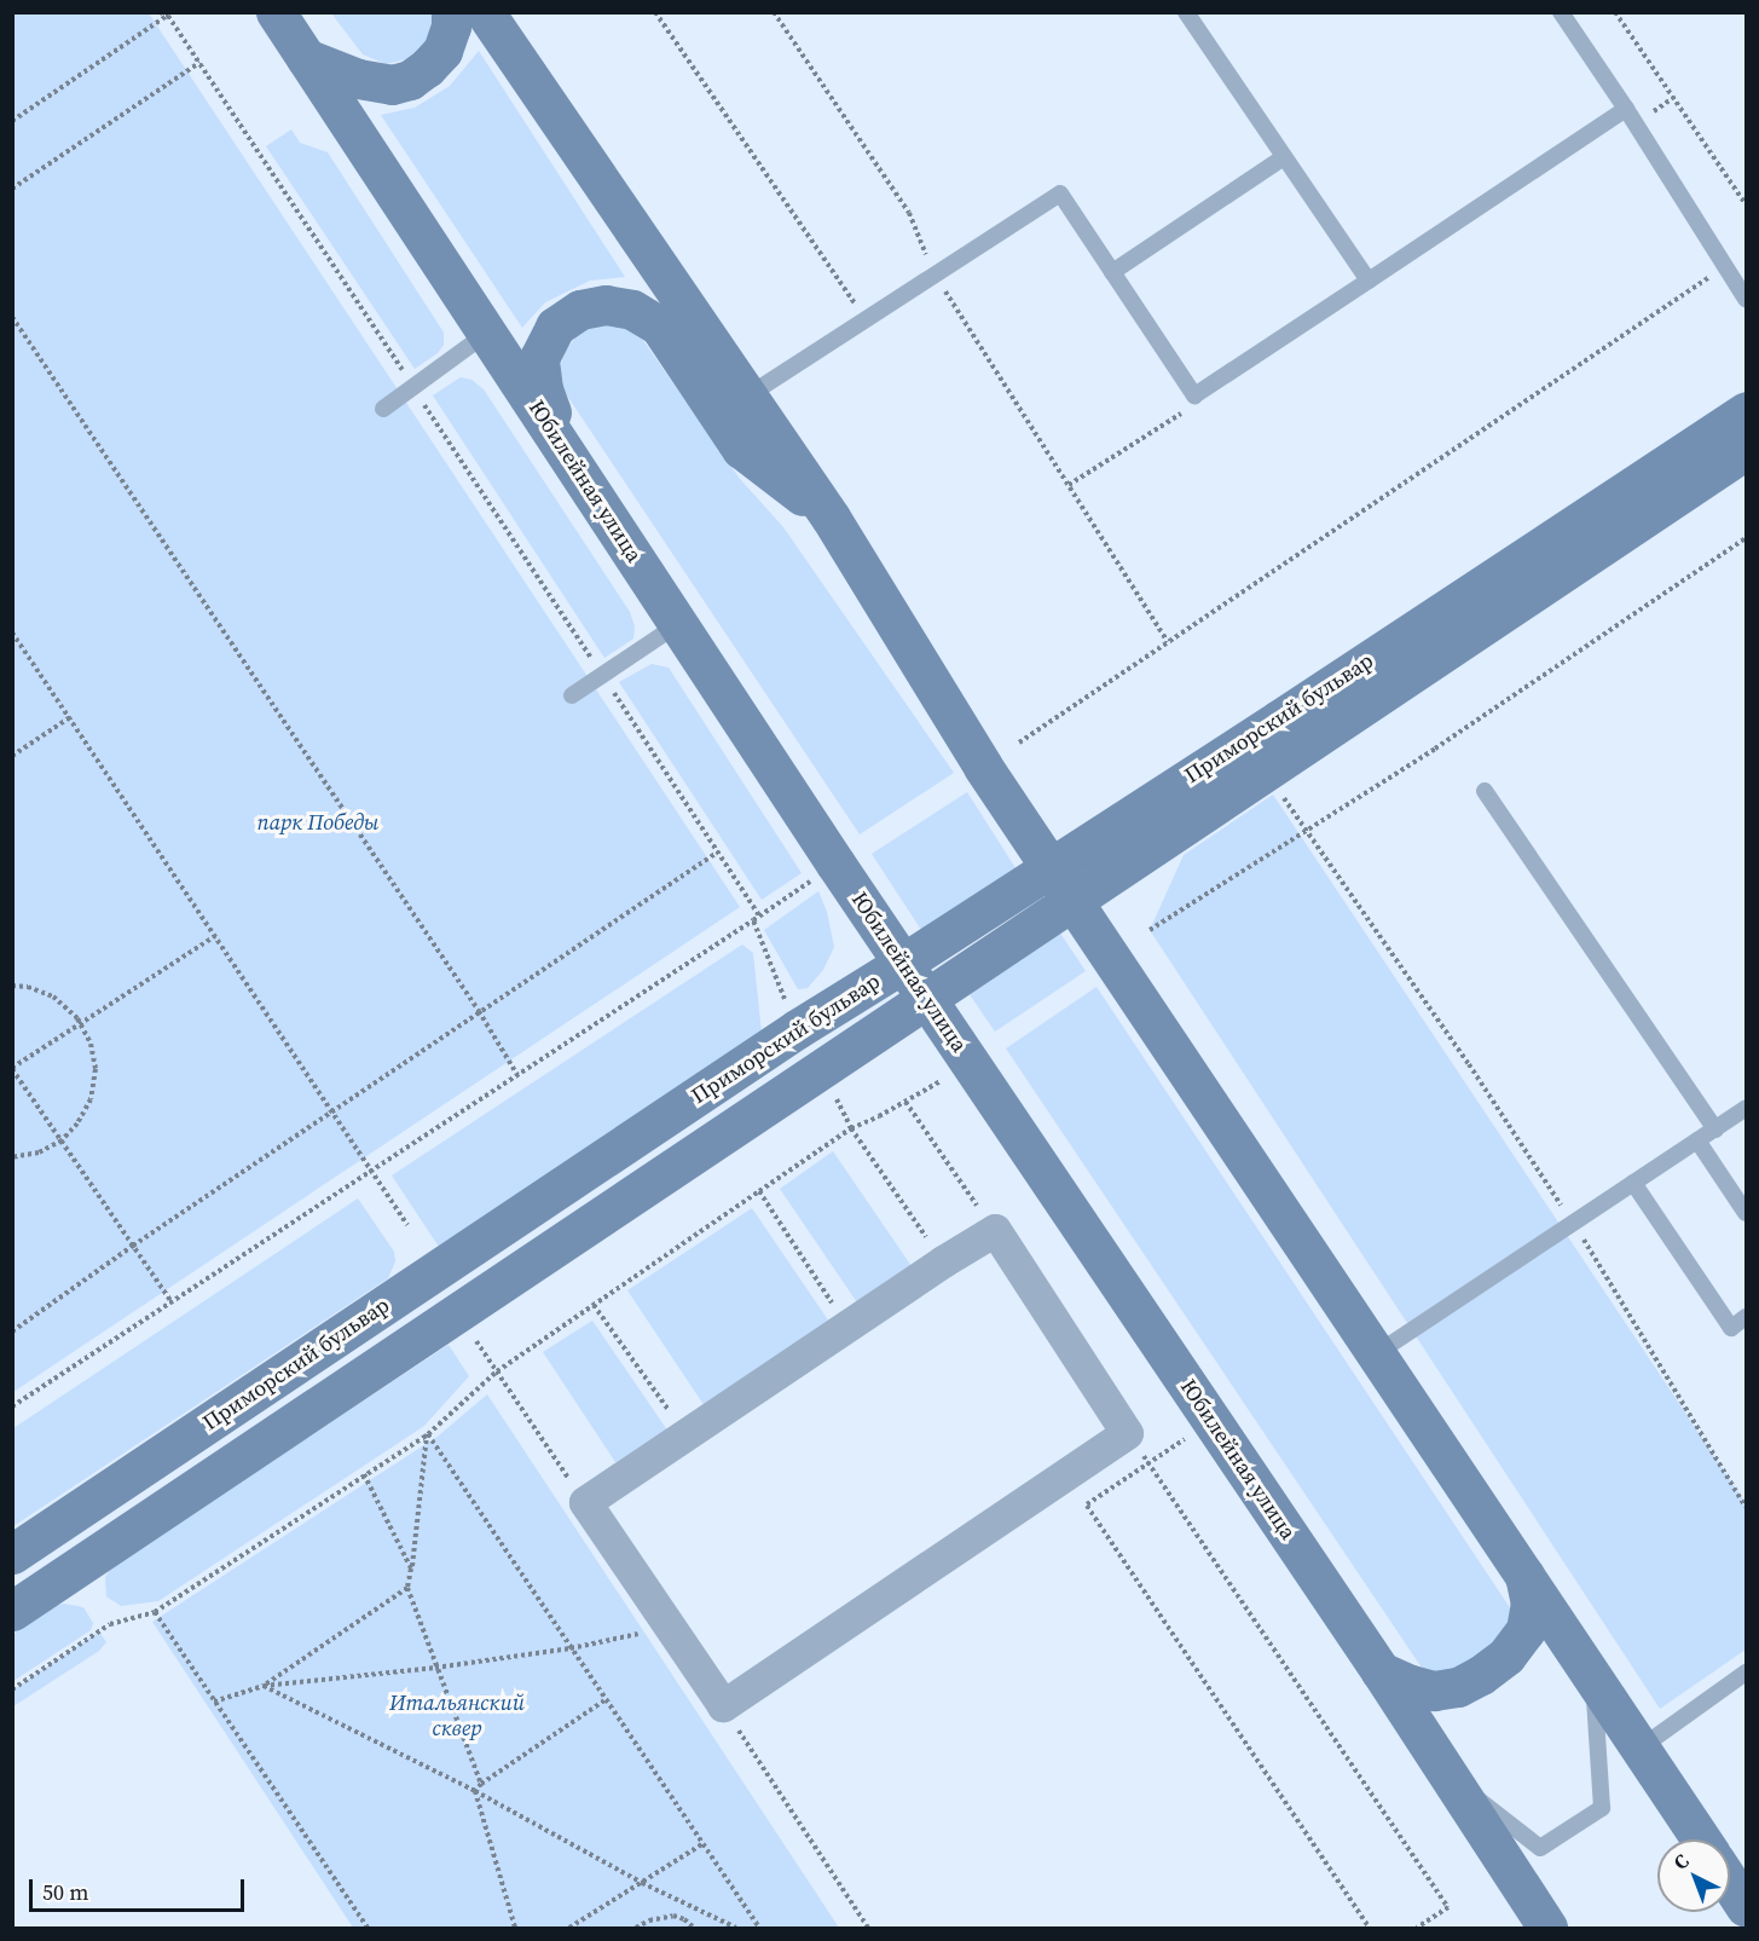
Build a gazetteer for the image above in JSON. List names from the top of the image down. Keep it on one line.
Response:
{"streets":{"main road":["Юбилейная улица","Приморский бульвар"]},"crossings":[["Юбилейная улица","Приморский бульвар"]],"parks":["парк Победы","Итальянский сквер"],"scale_bar":"50 m","north":"top left"}
